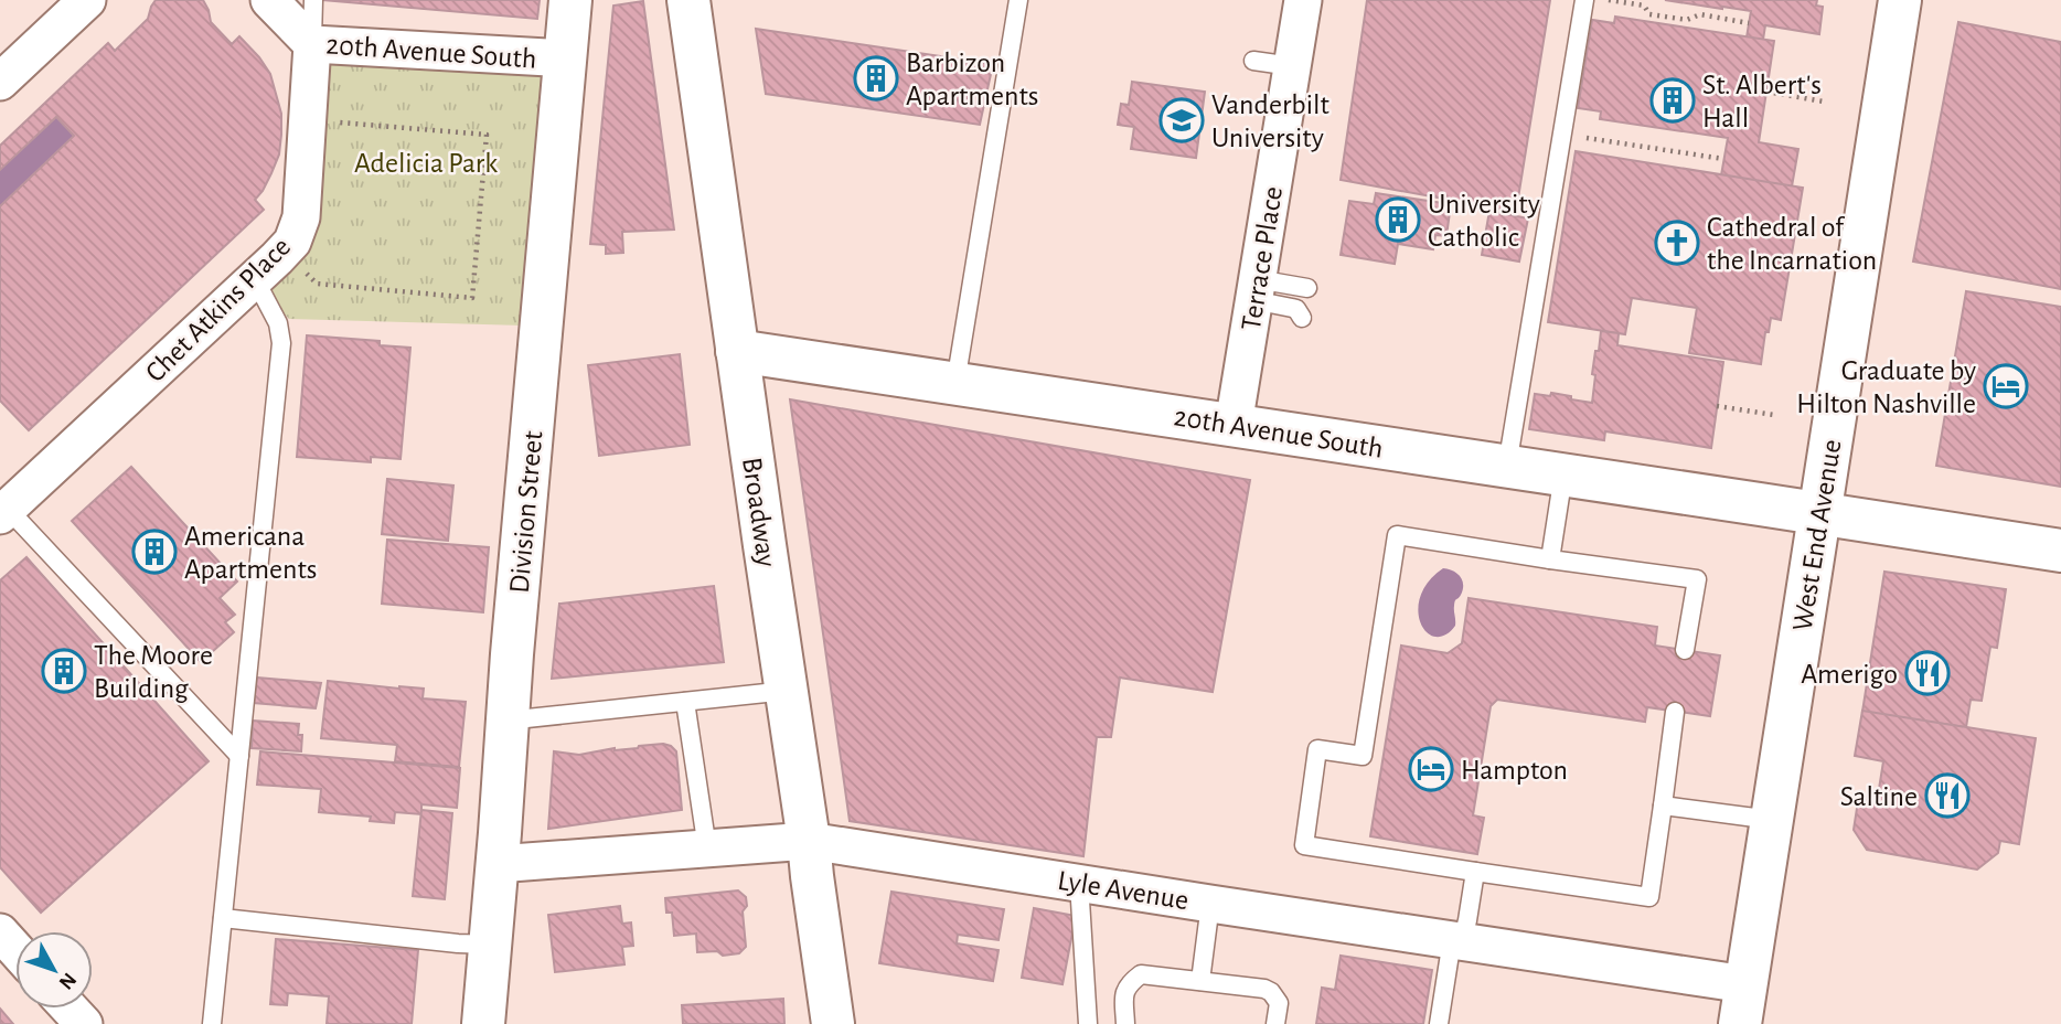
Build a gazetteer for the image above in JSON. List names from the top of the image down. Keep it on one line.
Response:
{"streets":{"main road":["20th Avenue South","Division Street","Broadway","West End Avenue"],"street":["Terrace Place","Chet Atkins Place","Lyle Avenue"]},"crossings":[["20th Avenue South","Terrace Place"],["20th Avenue South","Chet Atkins Place"],["20th Avenue South","Division Street"],["20th Avenue South","Broadway"],["20th Avenue South","West End Avenue"],["Division Street","Lyle Avenue"],["Broadway","Lyle Avenue"],["West End Avenue","Lyle Avenue"]],"parks":["Adelicia Park"],"places":{"building":["Barbizon Apartments","St. Albert's Hall","University Catholic","Americana Apartments","The Moore Building"],"school or university":["Vanderbilt University"],"church":["Cathedral of the Incarnation"],"hotel":["Graduate by Hilton Nashville","Hampton"],"restaurant":["Amerigo","Saltine"]},"north":"bottom right"}
